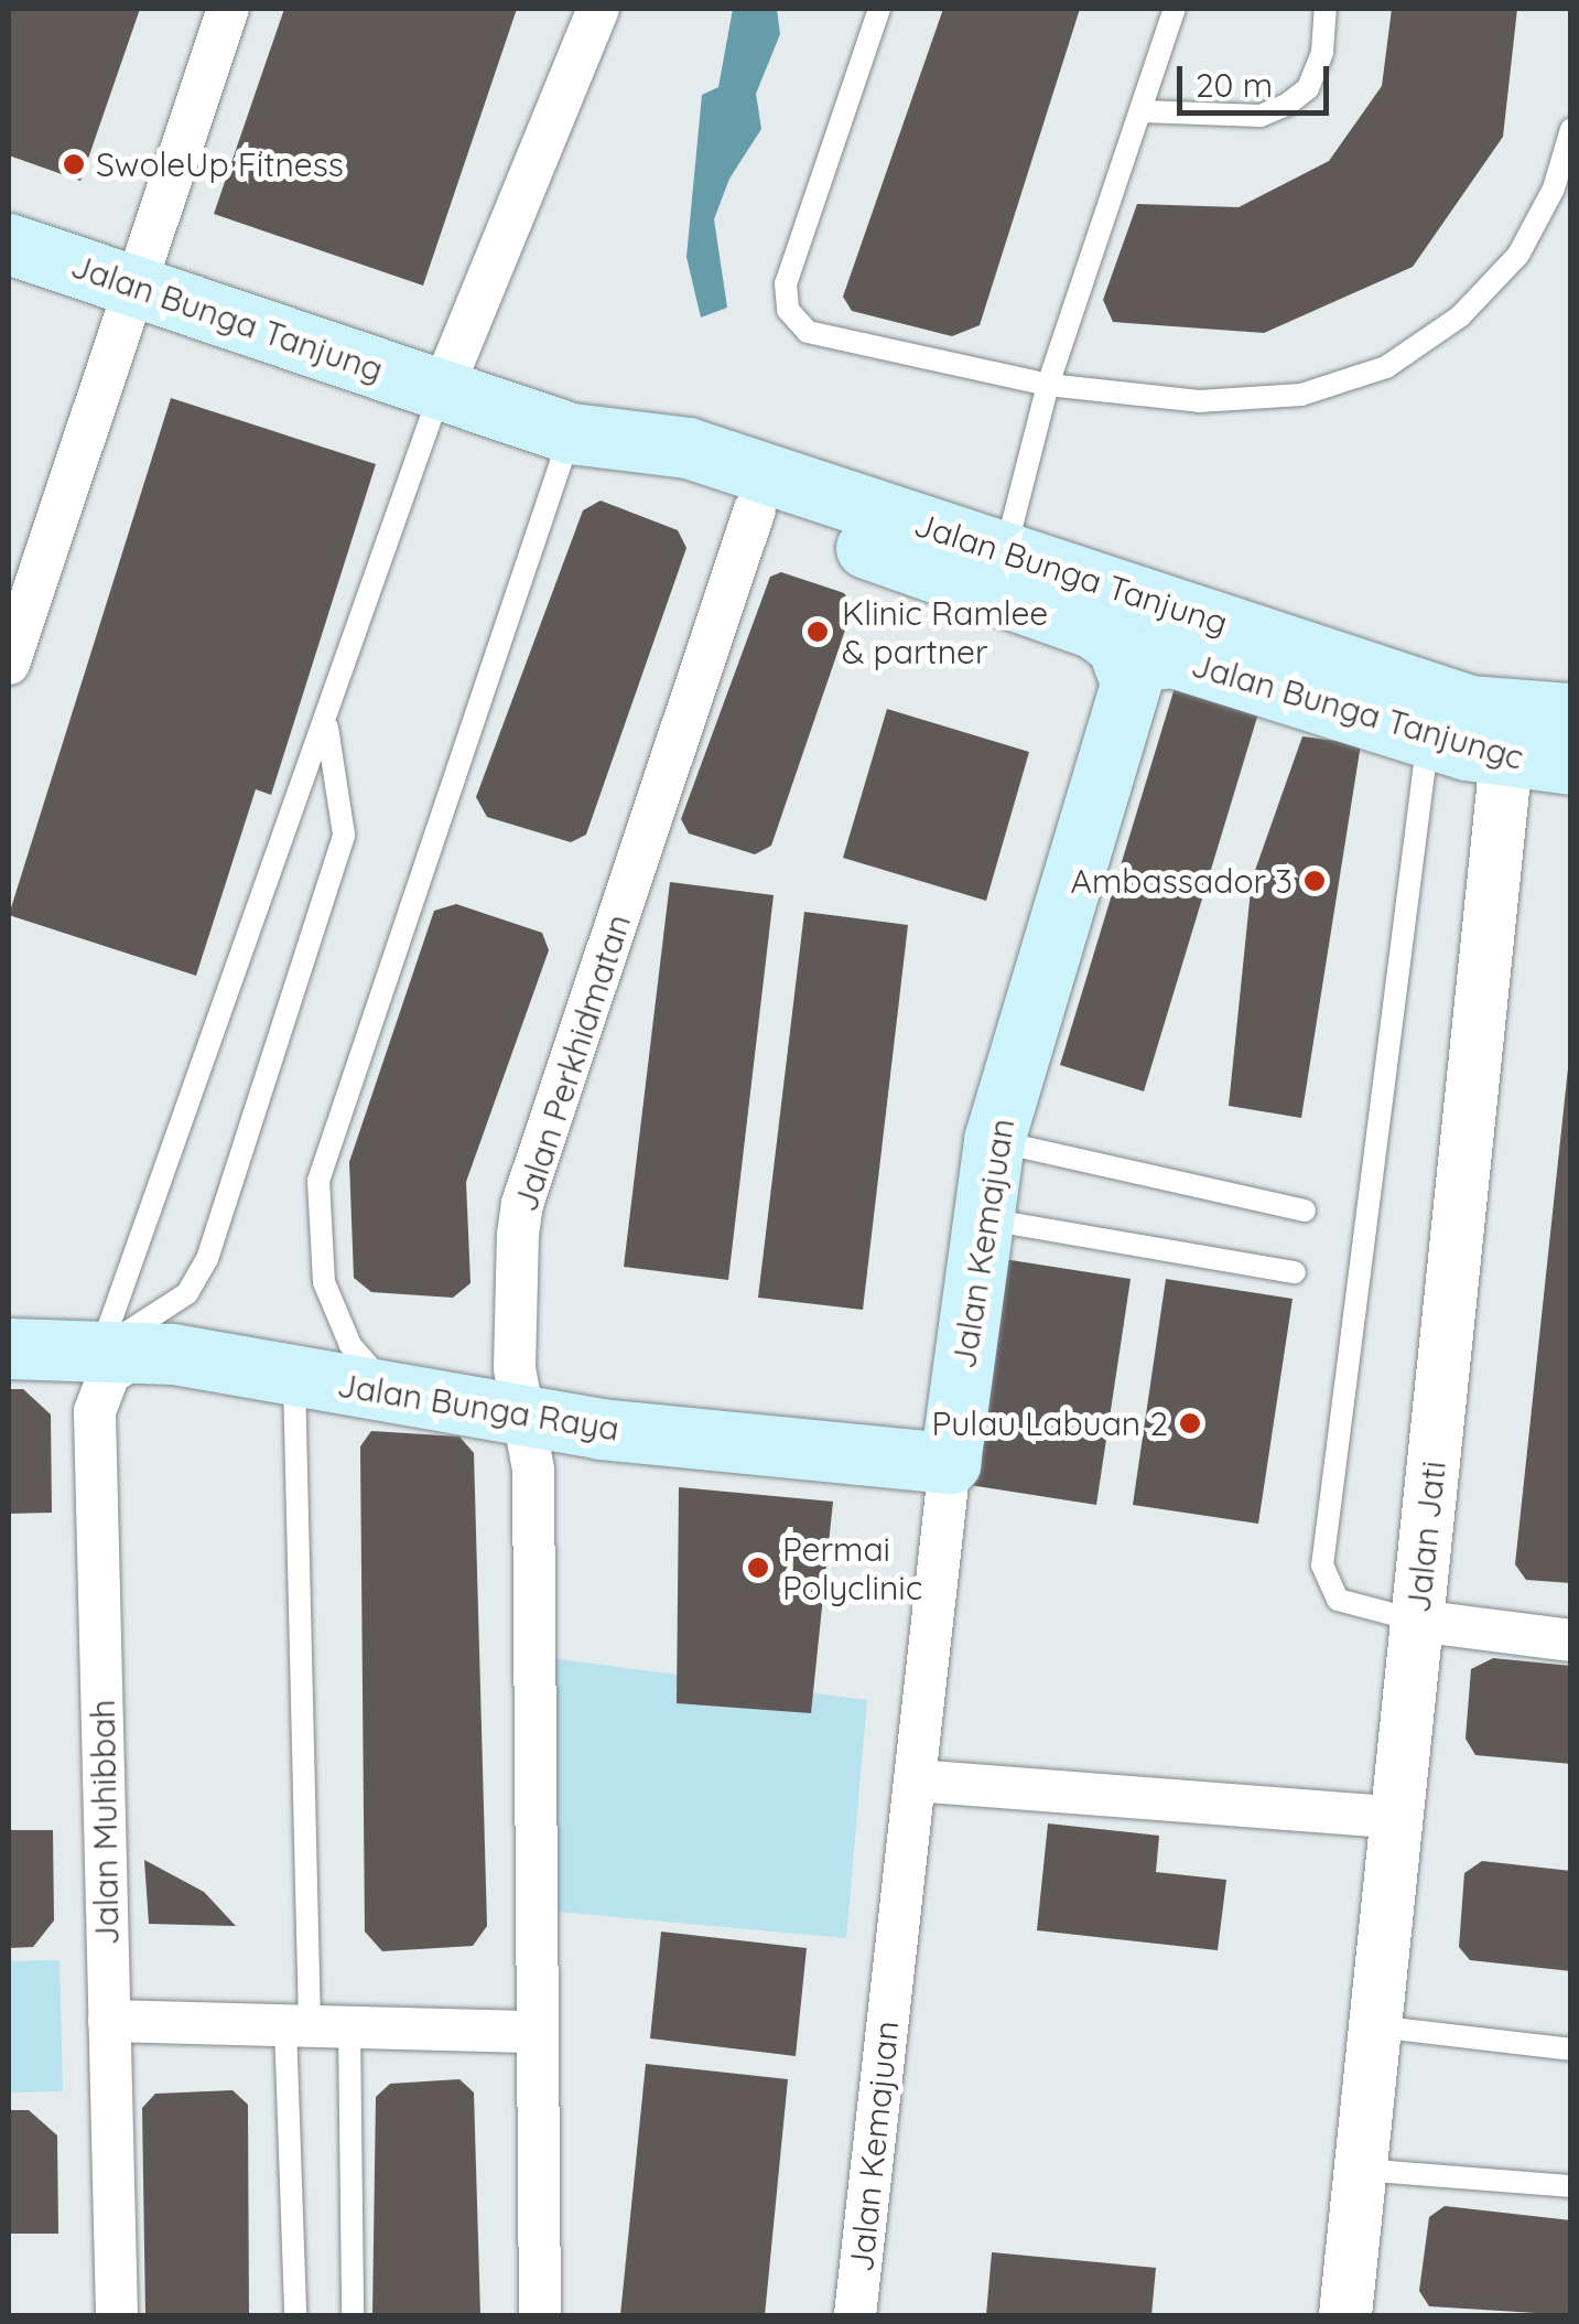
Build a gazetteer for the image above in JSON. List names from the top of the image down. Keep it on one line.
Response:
{"streets":{"main road":["Jalan Bunga Tanjung","Jalan Bunga Tanjungc","Jalan Kemajuan","Jalan Bunga Raya"],"street":["Jalan Perkhidmatan","Jalan Jati","Jalan Muhibbah"]},"crossings":[["Jalan Bunga Tanjung","Jalan Bunga Tanjungc"],["Jalan Bunga Tanjung","Jalan Perkhidmatan"],["Jalan Bunga Tanjung","Jalan Kemajuan"],["Jalan Bunga Tanjungc","Jalan Kemajuan"],["Jalan Bunga Tanjungc","Jalan Jati"],["Jalan Perkhidmatan","Jalan Bunga Raya"],["Jalan Kemajuan","Jalan Bunga Raya"],["Jalan Bunga Raya","Jalan Muhibbah"]],"places":["SwoleUp Fitness","Klinic Ramlee & partner","Ambassador 3","Pulau Labuan 2","Permai Polyclinic"],"scale_bar":"20 m"}
